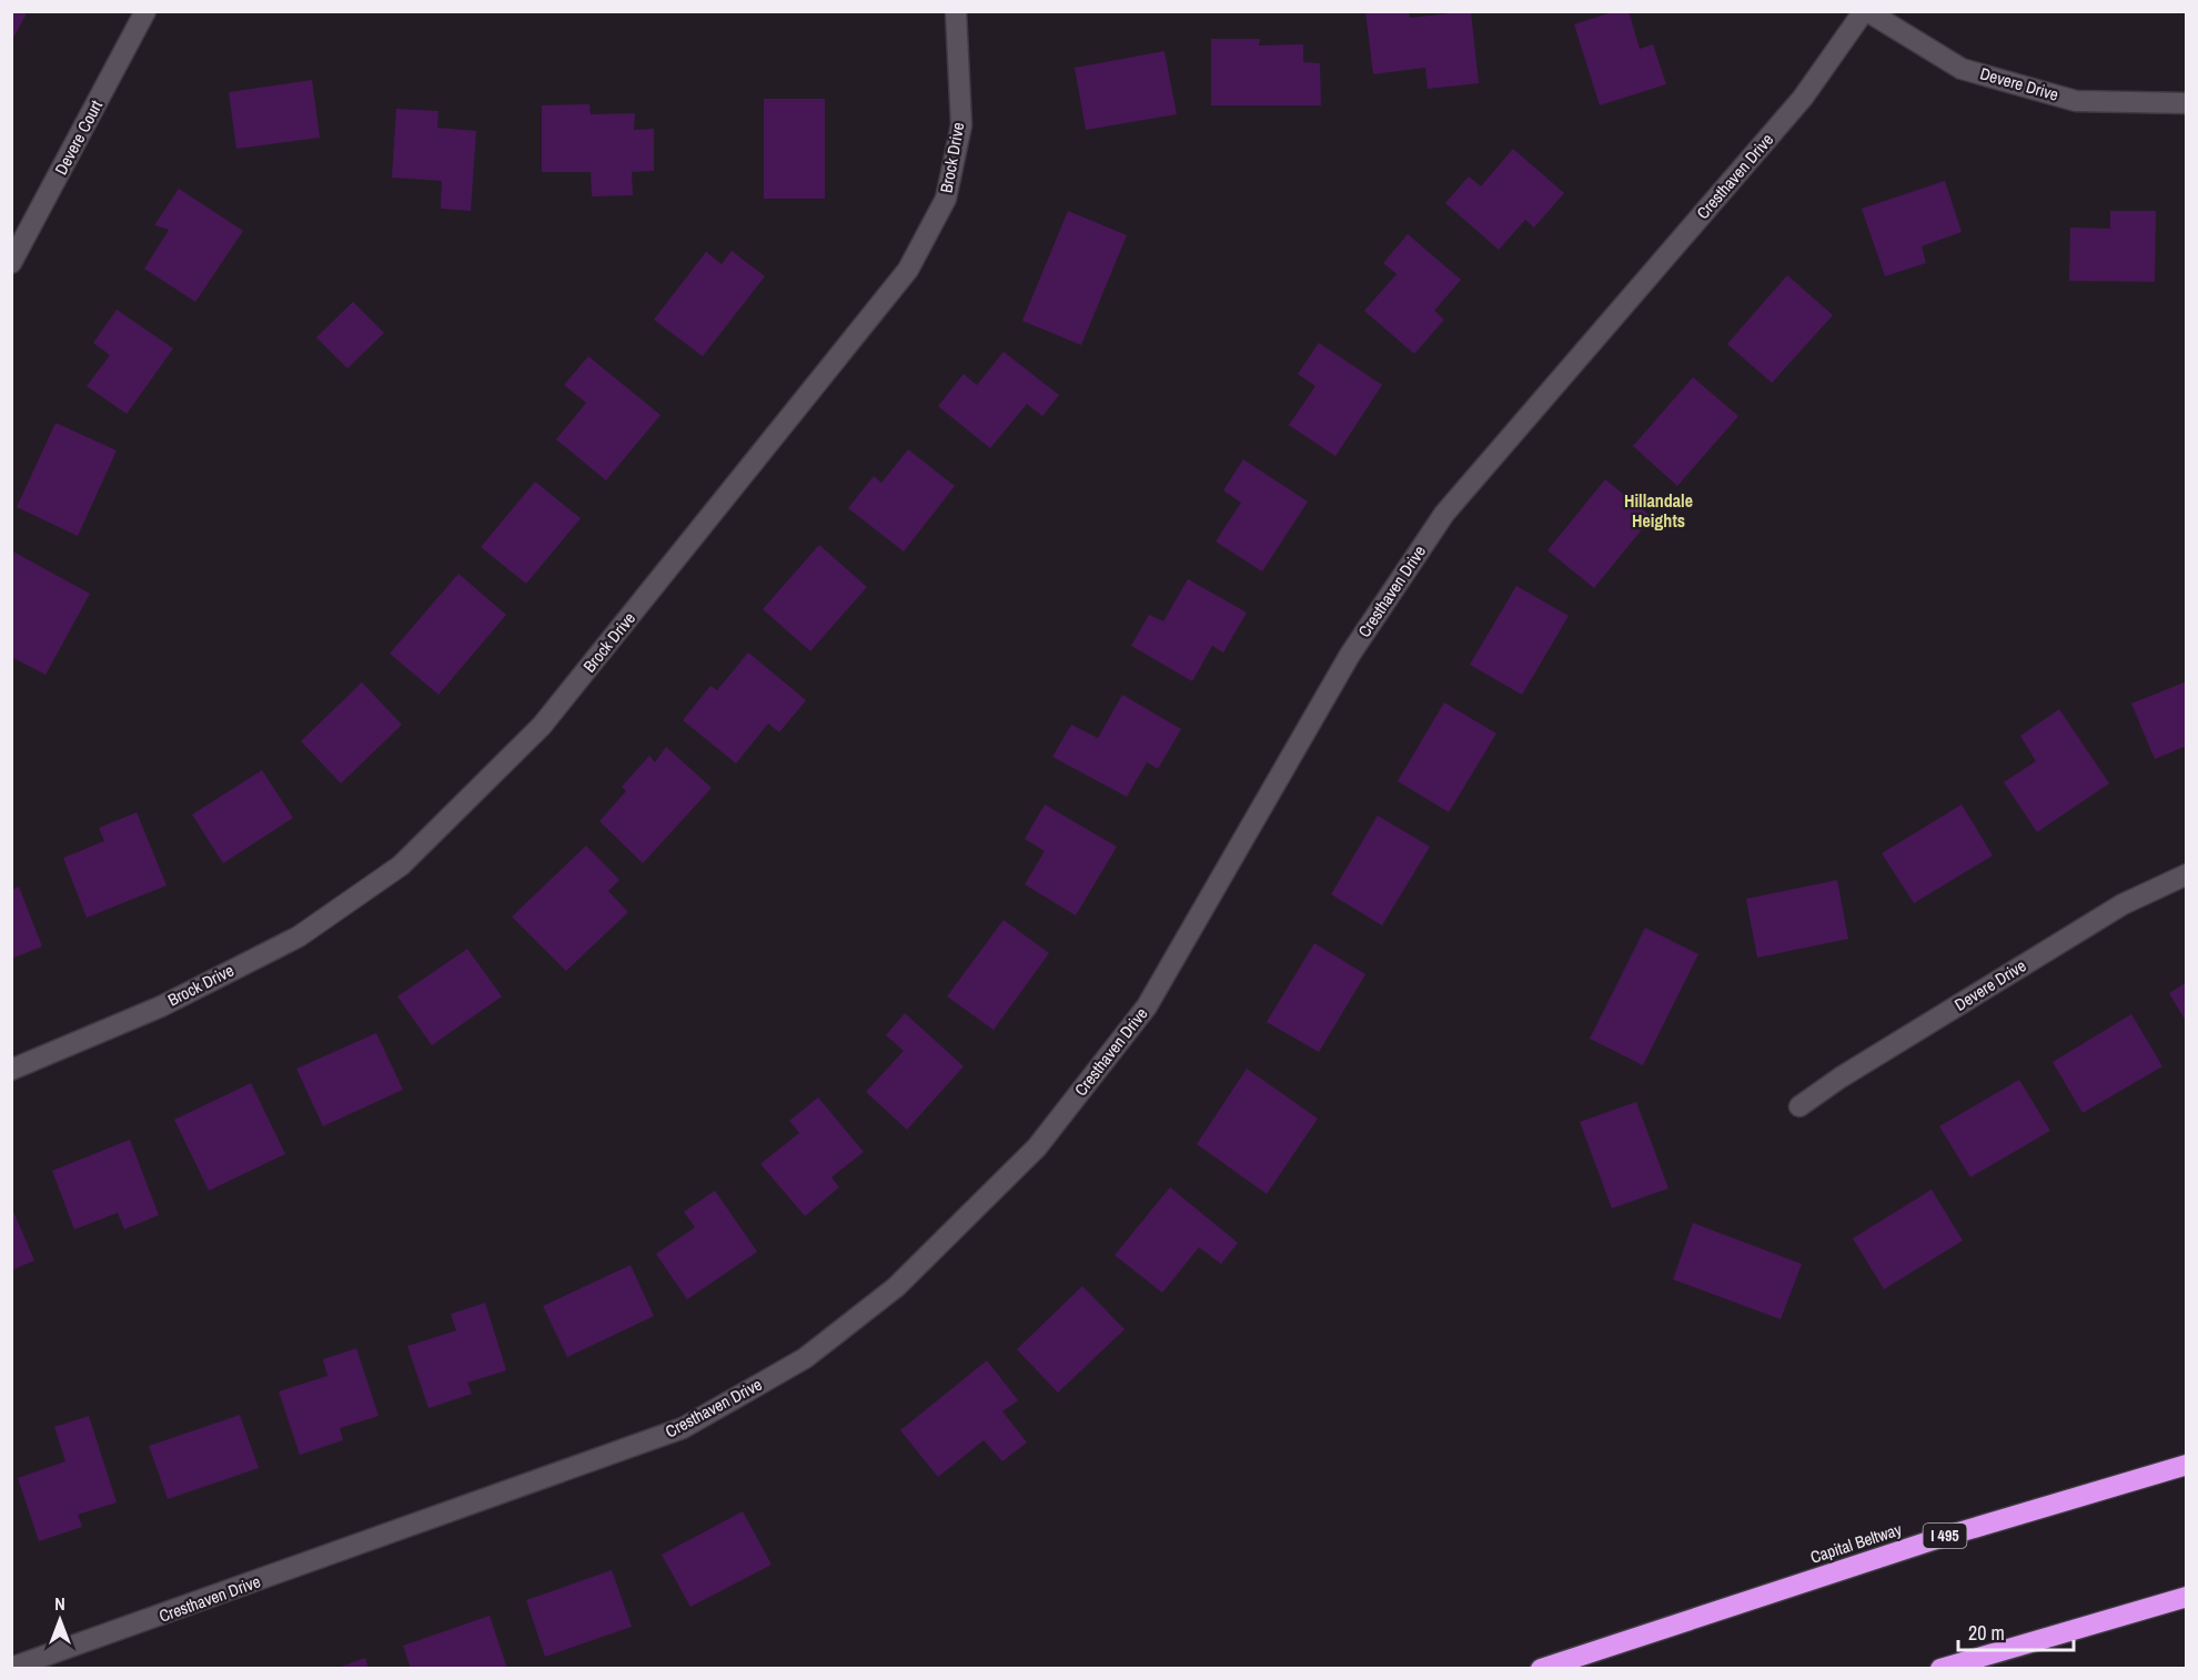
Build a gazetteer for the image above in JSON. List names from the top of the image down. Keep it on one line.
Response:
{"streets":{"highway":["I 495","Capital Beltway"],"street":["Devere Drive","Devere Court","Brock Drive","Cresthaven Drive"]},"crossings":[["Devere Drive","Cresthaven Drive"]],"districts":["Hillandale Heights"],"scale_bar":"20 m","north":"top"}
